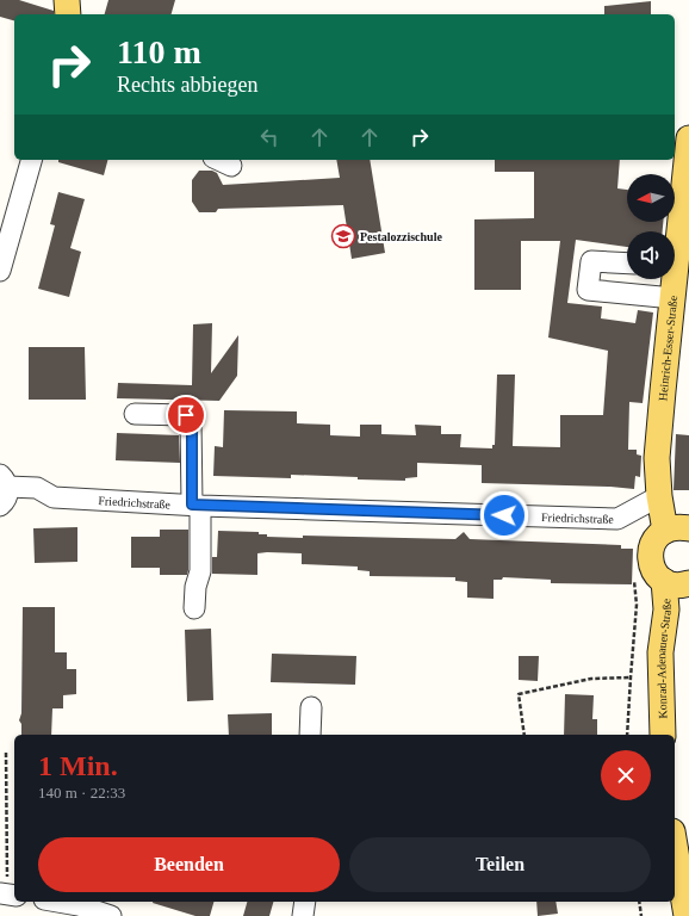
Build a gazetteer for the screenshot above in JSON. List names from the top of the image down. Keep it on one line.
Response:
{"streets":{"main road":["Heinrich-Esser-Straße","Konrad-Adenauer-Straße"],"street":["Friedrichstraße"]},"crossings":[["Heinrich-Esser-Straße","Friedrichstraße"]],"places":{"school or university":["Pestalozzischule"]},"north":"left","page":{"turn":["110 m","Rechts abbiegen"],"heading":["1 Min.","140 m · 22:33"],"buttons":["Beenden","Teilen"]}}
